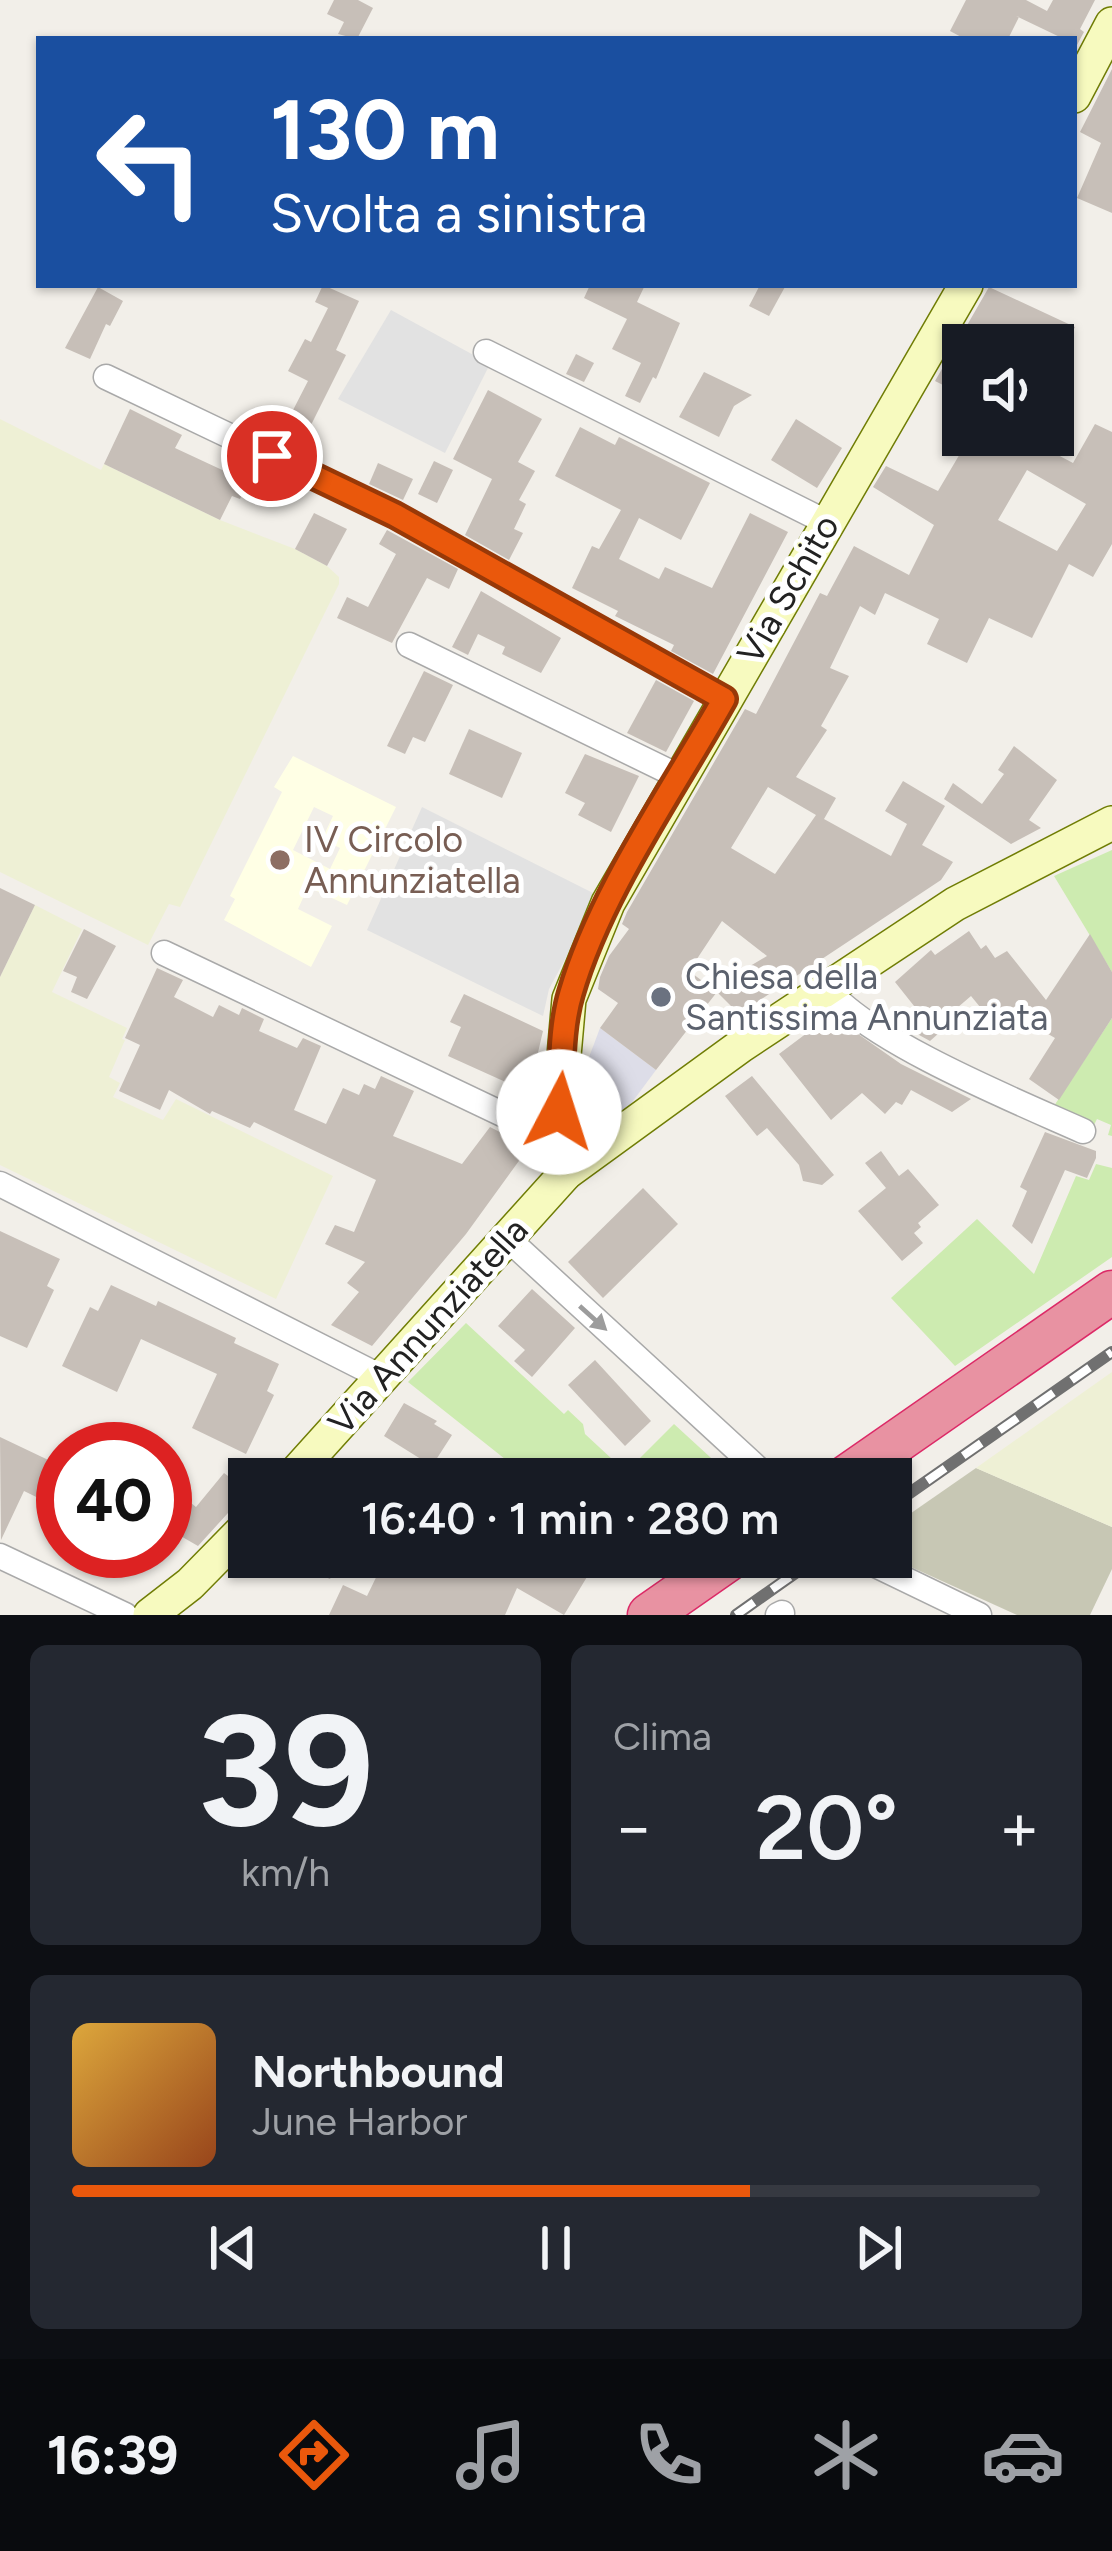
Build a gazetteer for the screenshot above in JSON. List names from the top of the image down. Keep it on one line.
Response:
{"streets":{"main road":["Via Schito","Via Annunziatella"]},"crossings":[["Via Schito","Via Annunziatella"]],"places":["IV Circolo Annunziatella","Chiesa della Santissima Annunziata"],"page":{"turn":["130 m","Svolta a sinistra"],"limit":"40","trip":"16:40 · 1 min · 280 m","tile":[["39","km/h"],"Clima"],"heat":["−","20°","+"],"song":["Northbound","June Harbor"],"tabs":"16:39"}}
